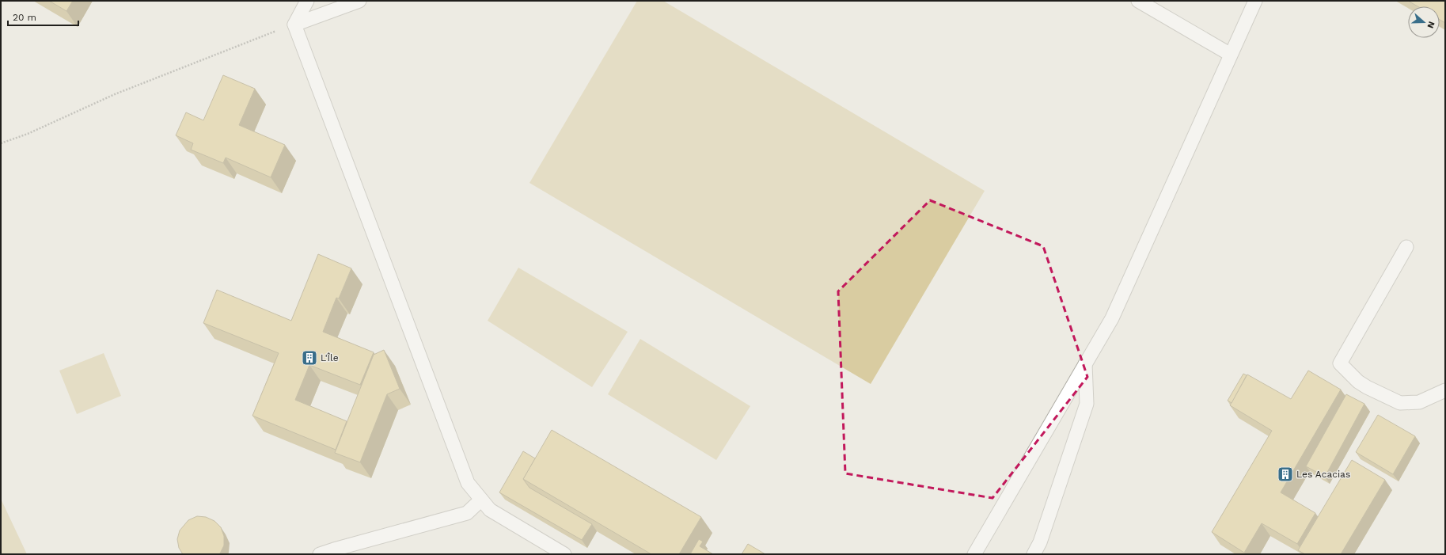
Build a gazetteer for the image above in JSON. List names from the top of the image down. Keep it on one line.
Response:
{"places":{"building":["L'Île","Les Acacias"]},"scale_bar":"20 m","north":"right"}
